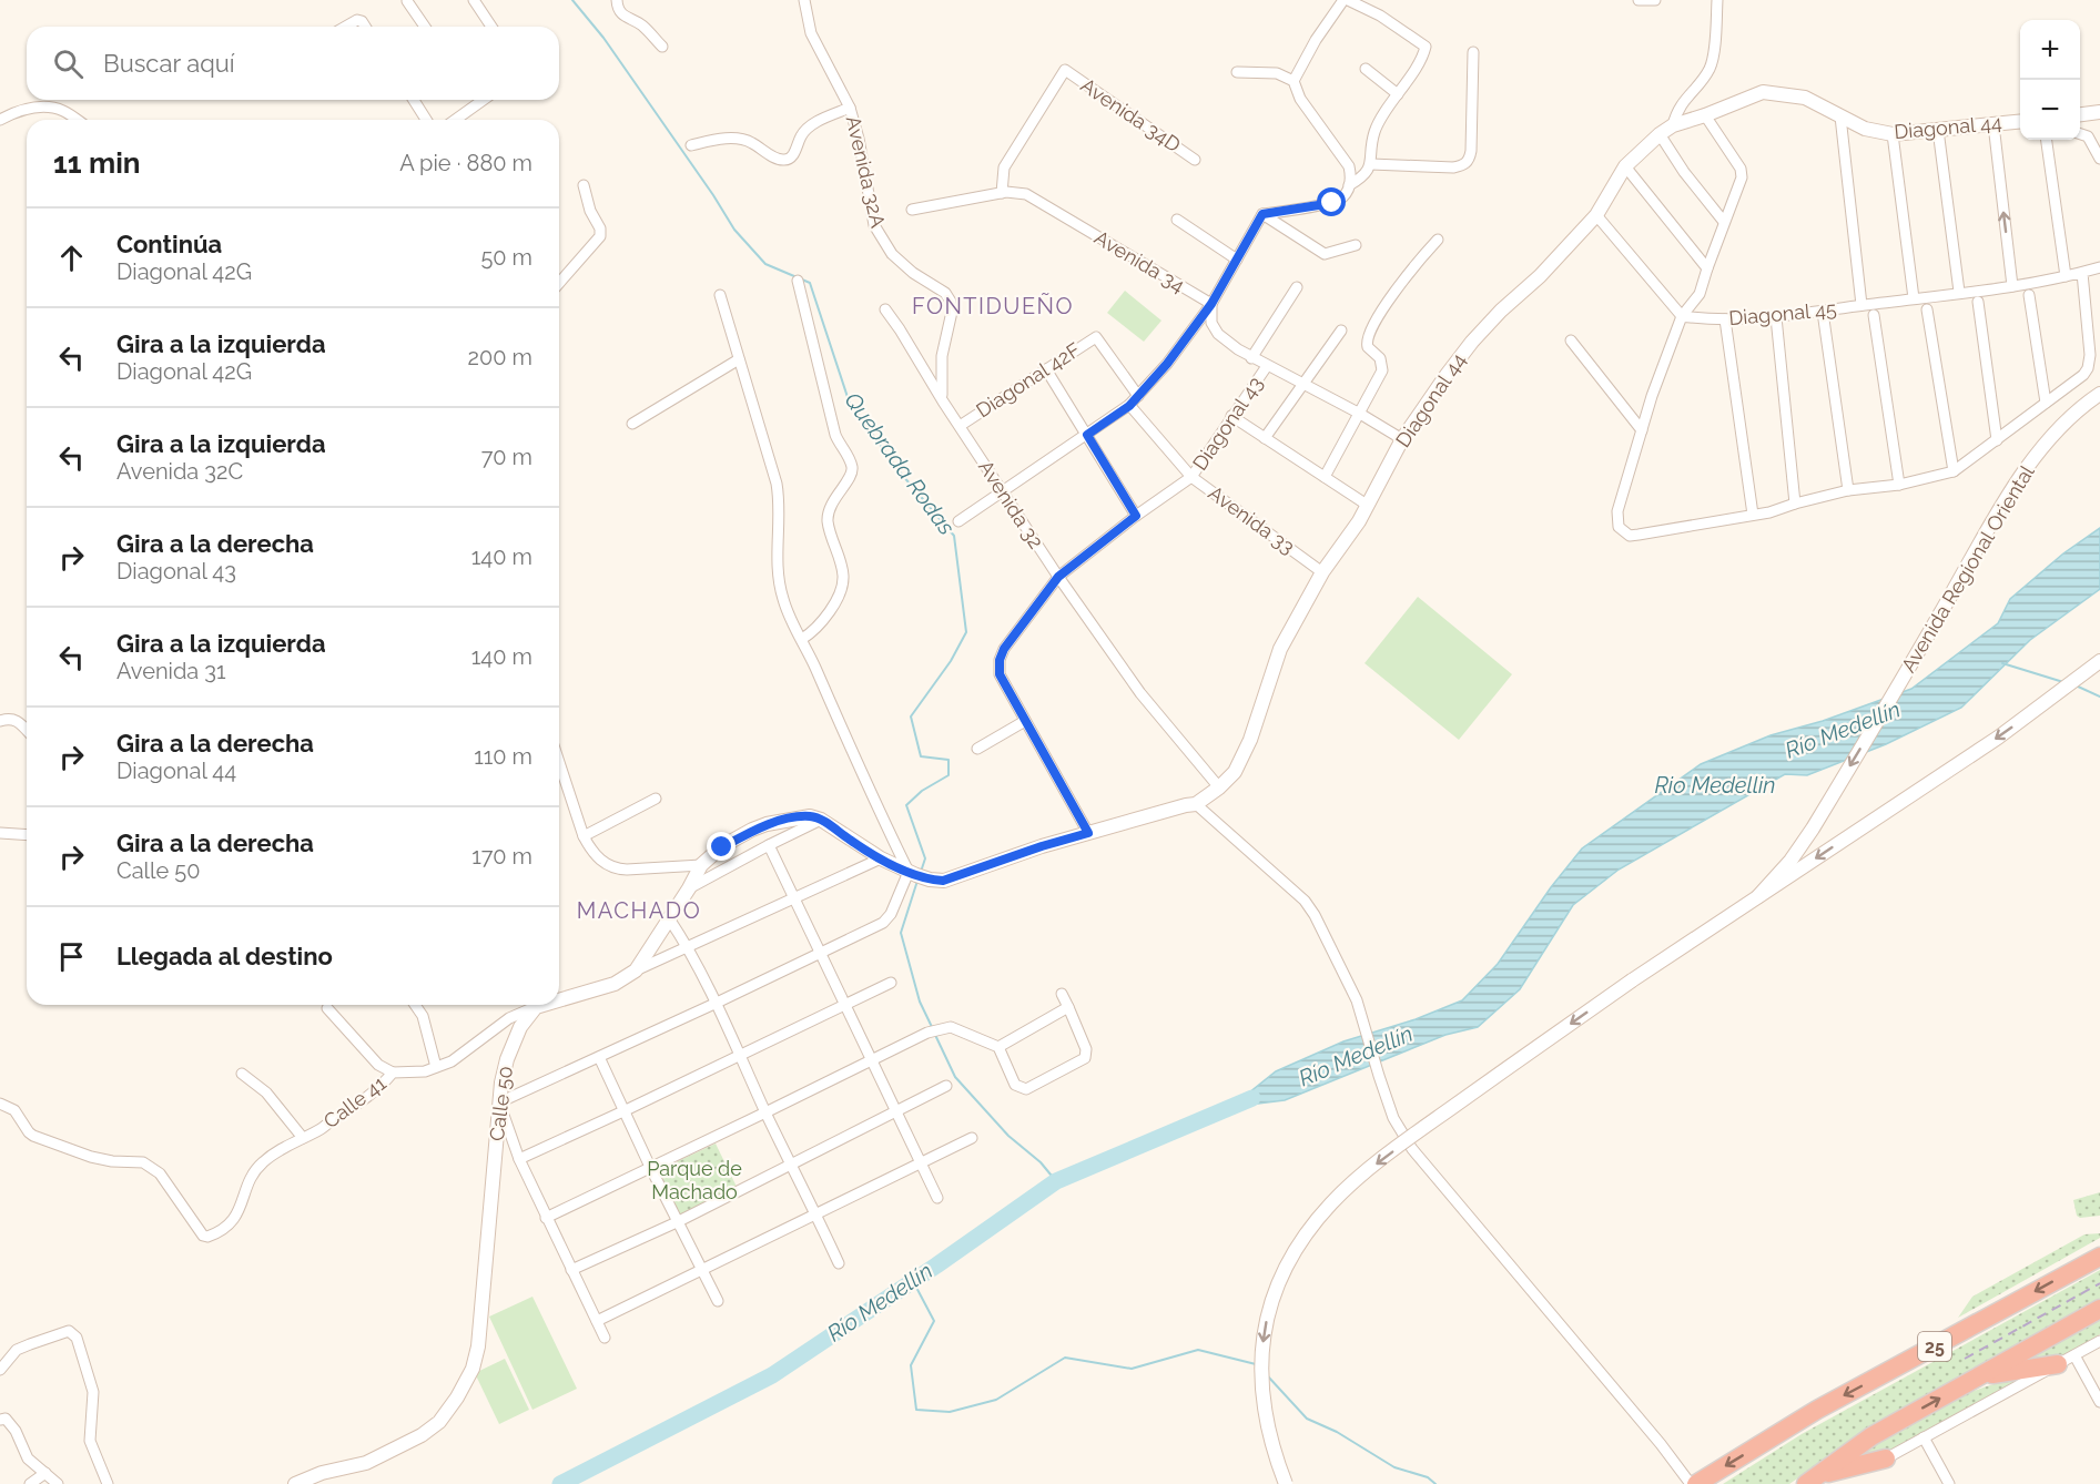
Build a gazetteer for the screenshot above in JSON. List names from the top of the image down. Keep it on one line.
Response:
{"streets":{"highway":["25"],"main road":["Diagonal 44","Avenida Regional Oriental","Calle 50"],"street":["Avenida 34D","Avenida 32A","Avenida 34","Diagonal 45","Diagonal 42F","Diagonal 43","Avenida 32","Avenida 33","Calle 41"]},"crossings":[["Avenida 34D","Avenida 34"],["Diagonal 44","Avenida 32"],["Diagonal 44","Avenida 33"],["Avenida 32A","Avenida 32"],["Diagonal 42F","Avenida 32"],["Diagonal 43","Avenida 32"],["Diagonal 43","Avenida 33"],["Calle 41","Calle 50"]],"districts":["FONTIDUEÑO","MACHADO"],"water":["Quebrada Rodas","Río Medellín","Rio Medellin"],"parks":["Parque de Machado"],"page":{"map_buttons":["+","−"],"search":"Buscar aquí","heading":["11 min","A pie · 880 m"],"list":[["Continúa","Diagonal 42G","50 m"],["Gira a la izquierda","Diagonal 42G","200 m"],["Gira a la izquierda","Avenida 32C","70 m"],["Gira a la derecha","Diagonal 43","140 m"],["Gira a la izquierda","Avenida 31","140 m"],["Gira a la derecha","Diagonal 44","110 m"],["Gira a la derecha","Calle 50","170 m"],"Llegada al destino"]}}
